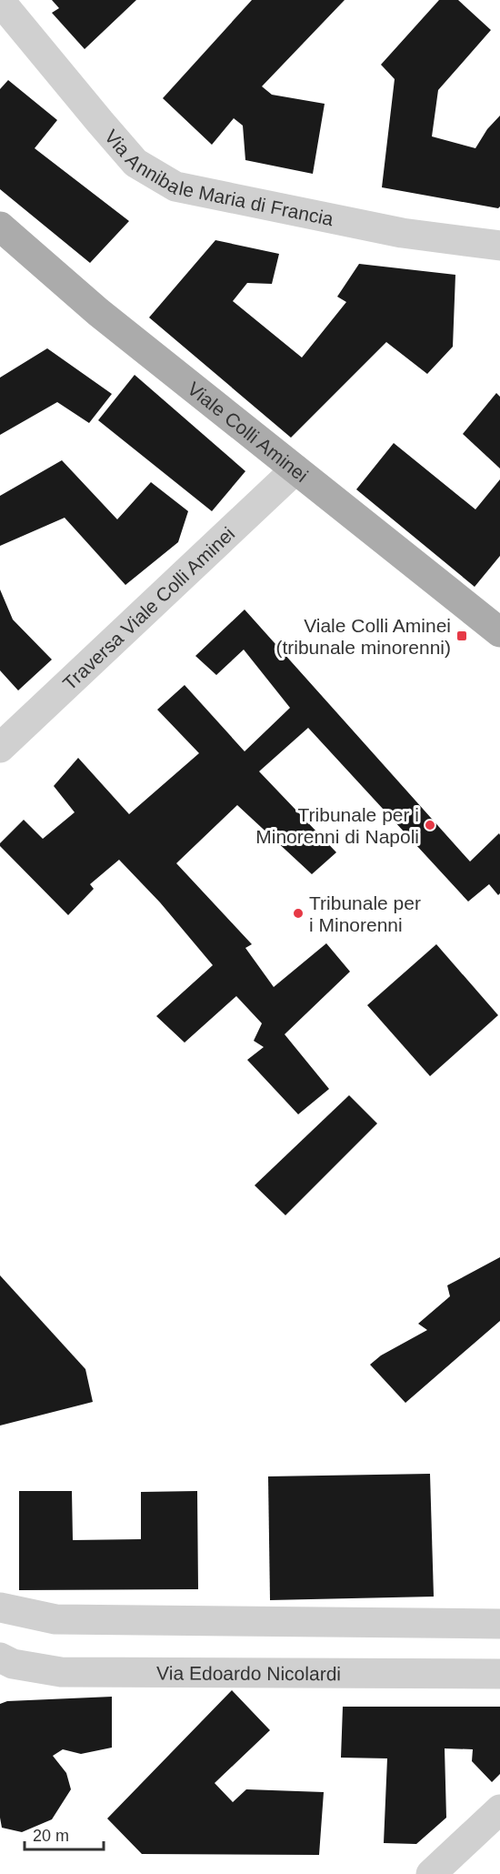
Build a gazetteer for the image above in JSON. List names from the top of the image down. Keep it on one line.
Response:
{"streets":{"main road":["Viale Colli Aminei"],"street":["Via Annibale Maria di Francia","Traversa Viale Colli Aminei","Via Edoardo Nicolardi"]},"crossings":[["Viale Colli Aminei","Traversa Viale Colli Aminei"]],"places":{"transit":["Viale Colli Aminei (tribunale minorenni)"],"other":["Tribunale per i Minorenni di Napoli","Tribunale per i Minorenni"]},"scale_bar":"20 m"}
